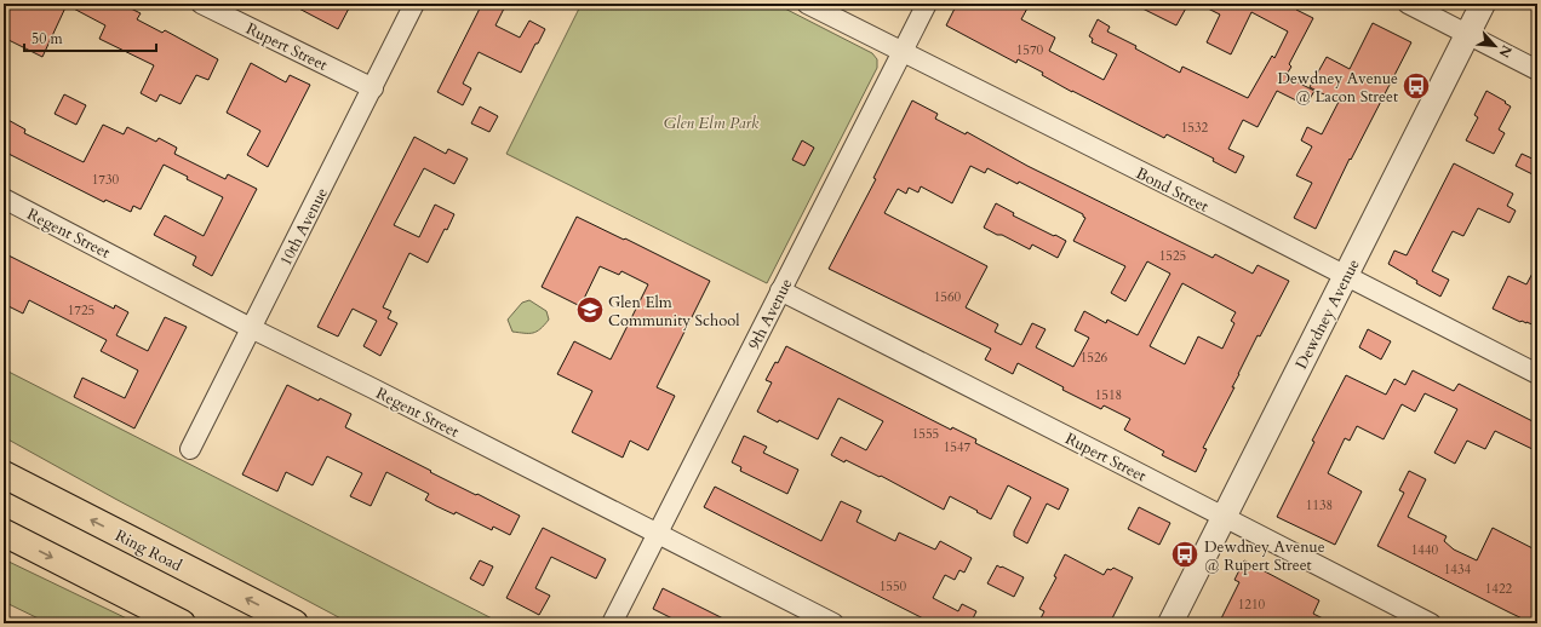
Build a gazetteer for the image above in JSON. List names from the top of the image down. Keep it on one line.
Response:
{"streets":{"highway":["Ring Road"],"street":["Rupert Street","Bond Street","10th Avenue","Regent Street","9th Avenue","Dewdney Avenue"]},"crossings":[["Rupert Street","10th Avenue"],["Rupert Street","9th Avenue"],["Rupert Street","Dewdney Avenue"],["Bond Street","9th Avenue"],["Bond Street","Dewdney Avenue"],["10th Avenue","Regent Street"],["Regent Street","9th Avenue"]],"parks":["Glen Elm Park"],"places":{"bus stop":["Dewdney Avenue @ Lacon Street","Dewdney Avenue @ Rupert Street"],"school or university":["Glen Elm Community School"]},"house_numbers":["1570","1532","1730","1525","1560","1725","1526","1518","1555","1547","1138","1440","1434","1550","1422","1210"],"scale_bar":"50 m","north":"bottom right"}
